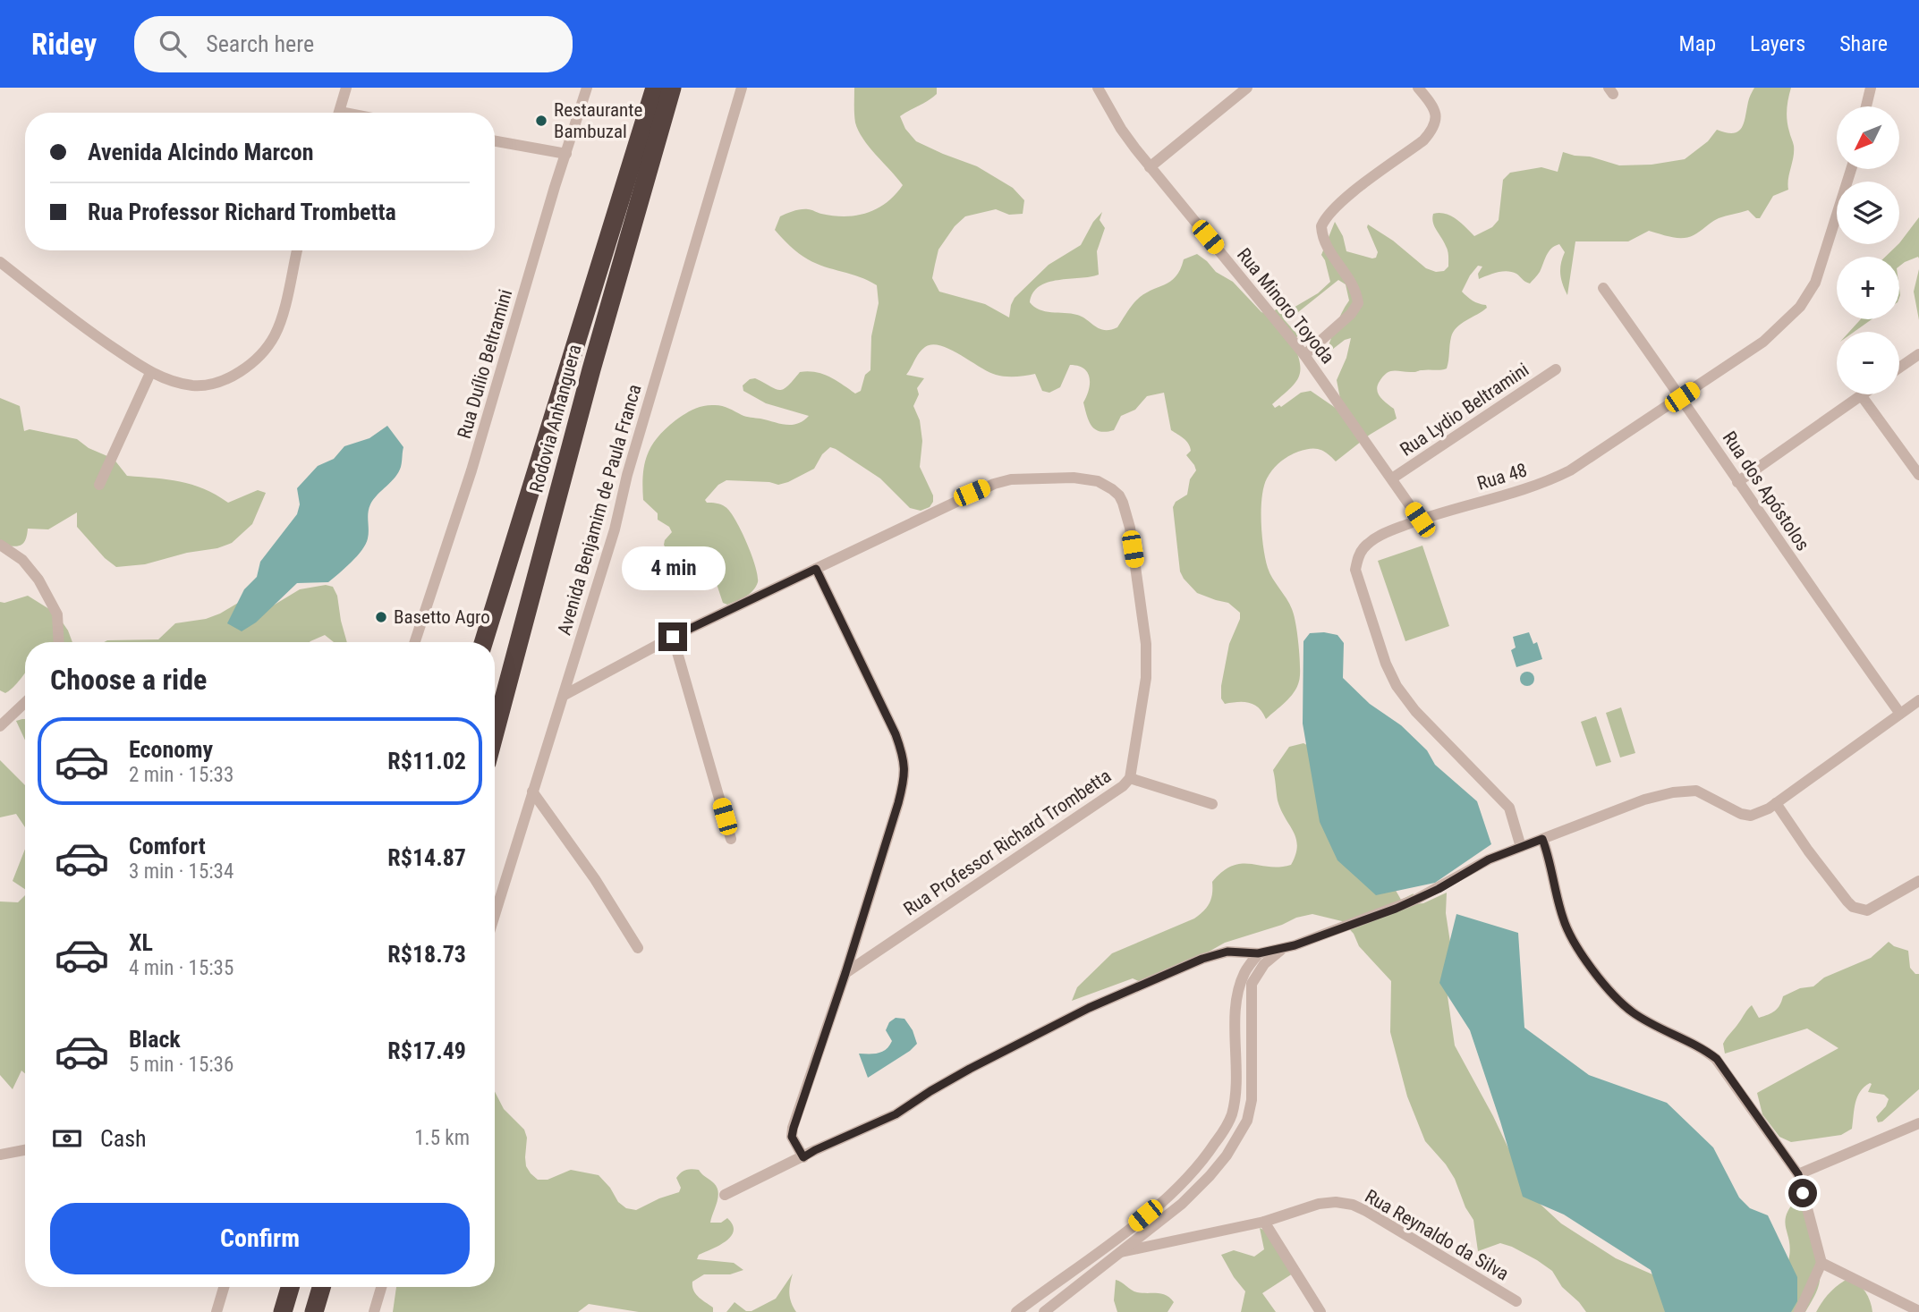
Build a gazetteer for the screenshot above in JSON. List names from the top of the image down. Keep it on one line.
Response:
{"streets":{"highway":["Rodovia Anhanguera"],"street":["Rua Minoro Toyoda","Rua Duílio Beltramini","Rua Lydio Beltramini","Rua 48","Rua dos Apóstolos","Avenida Benjamim de Paula Franca","Rua Professor Richard Trombetta","Rua Reynaldo da Silva"]},"crossings":[["Rua Minoro Toyoda","Rua Lydio Beltramini"],["Rua Minoro Toyoda","Rua 48"],["Rua 48","Rua dos Apóstolos"],["Avenida Benjamim de Paula Franca","Rua Professor Richard Trombetta"]],"places":["Restaurante Bambuzal","Basetto Agro"],"north":"bottom left","page":{"header":"Ridey","search":"Search here","nav":["Map","Layers","Share"],"map_buttons":["+","−"],"banner":["Avenida Alcindo Marcon","Rua Professor Richard Trombetta"],"bubble":"4 min","heading":"Choose a ride","list":[{"name":"Economy","note":"2 min · 15:33","value":"R$11.02"},{"name":"Comfort","note":"3 min · 15:34","value":"R$14.87"},{"name":"XL","note":"4 min · 15:35","value":"R$18.73"},{"name":"Black","note":"5 min · 15:36","value":"R$17.49"}],"pay":["Cash","1.5 km"],"buttons":"Confirm"}}
